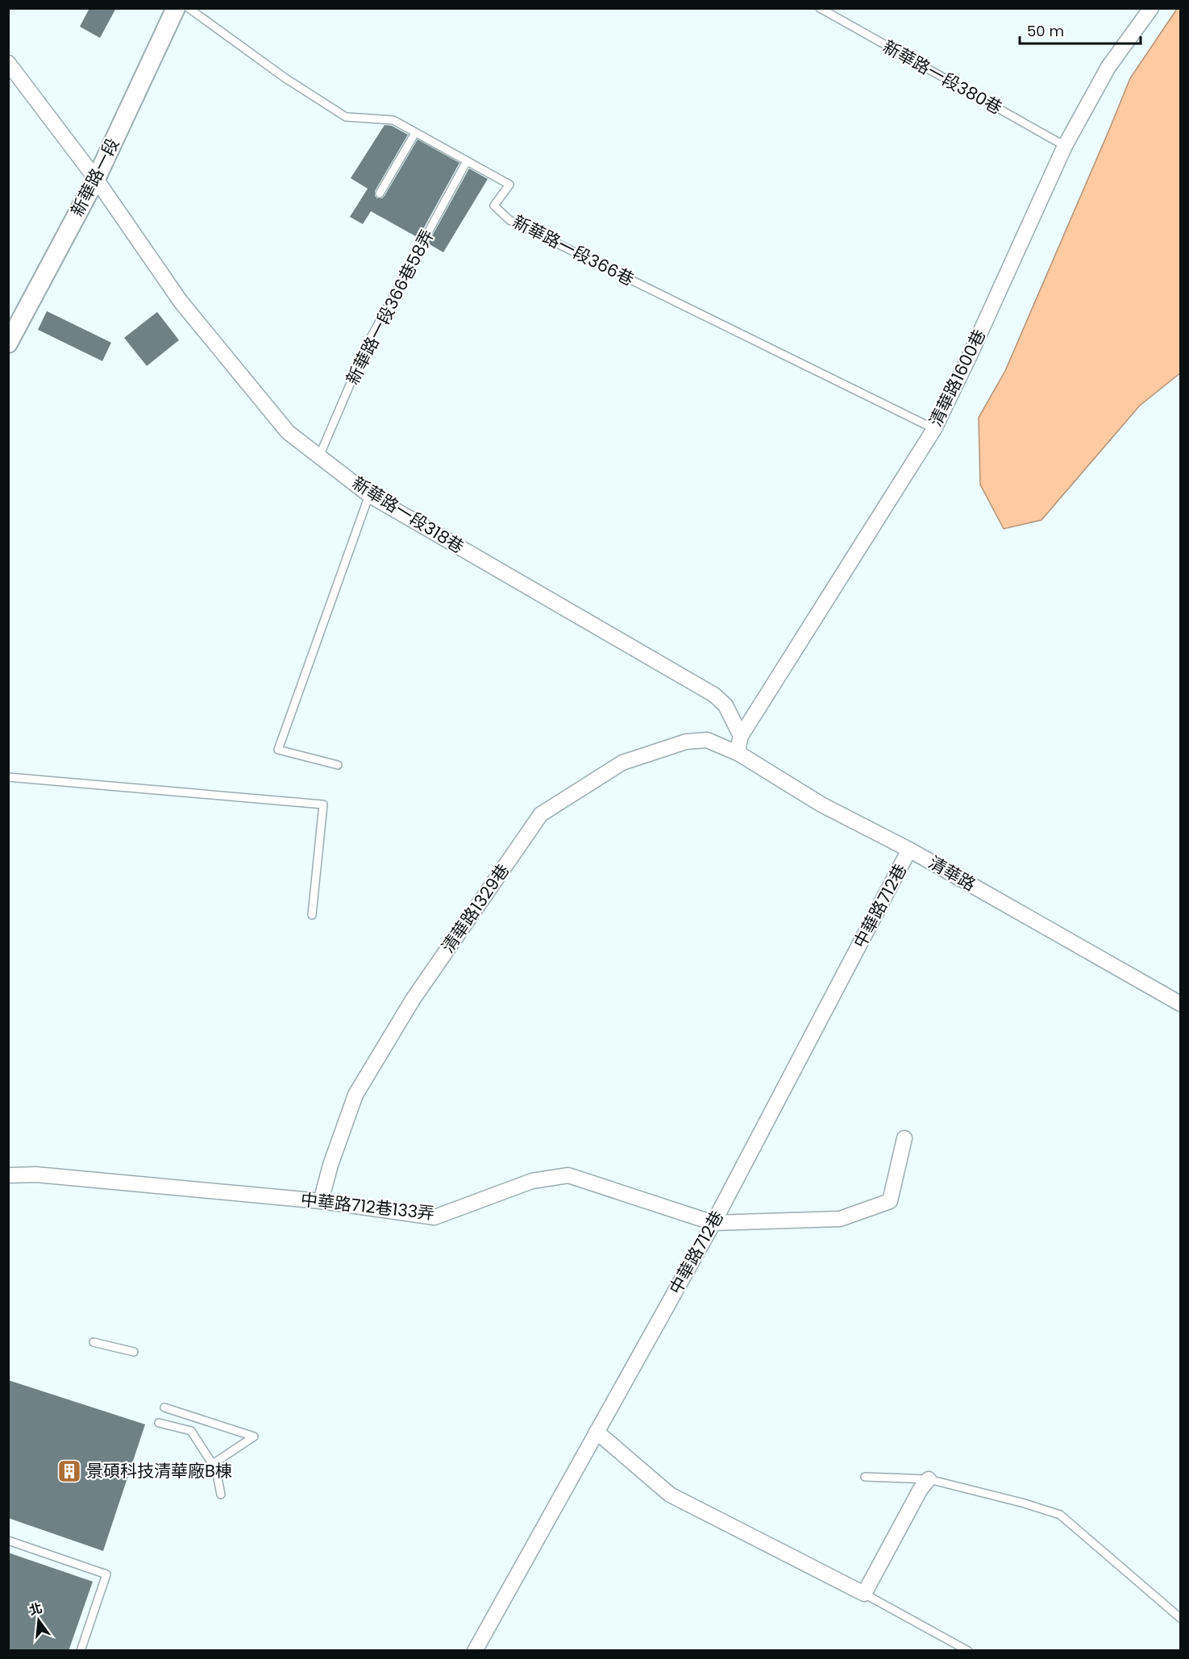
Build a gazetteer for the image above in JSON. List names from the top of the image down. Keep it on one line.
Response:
{"streets":{"street":["新華路一段","清華路1600巷","新華路一段318巷","清華路","中華路712巷","清華路1329巷","中華路712巷133弄"],"lane":["新華路一段380巷","新華路一段366巷","新華路一段366巷58弄"]},"crossings":[["新華路一段380巷","清華路1600巷"],["新華路一段","新華路一段318巷"],["新華路一段366巷","新華路一段366巷58弄"],["新華路一段366巷","清華路1600巷"],["新華路一段366巷58弄","新華路一段318巷"],["清華路1600巷","新華路一段318巷"],["清華路","中華路712巷"],["清華路","清華路1329巷"],["中華路712巷","中華路712巷133弄"],["清華路1329巷","中華路712巷133弄"]],"places":{"building":["景碩科技清華廠B棟"]},"scale_bar":"50 m","north":"top"}
